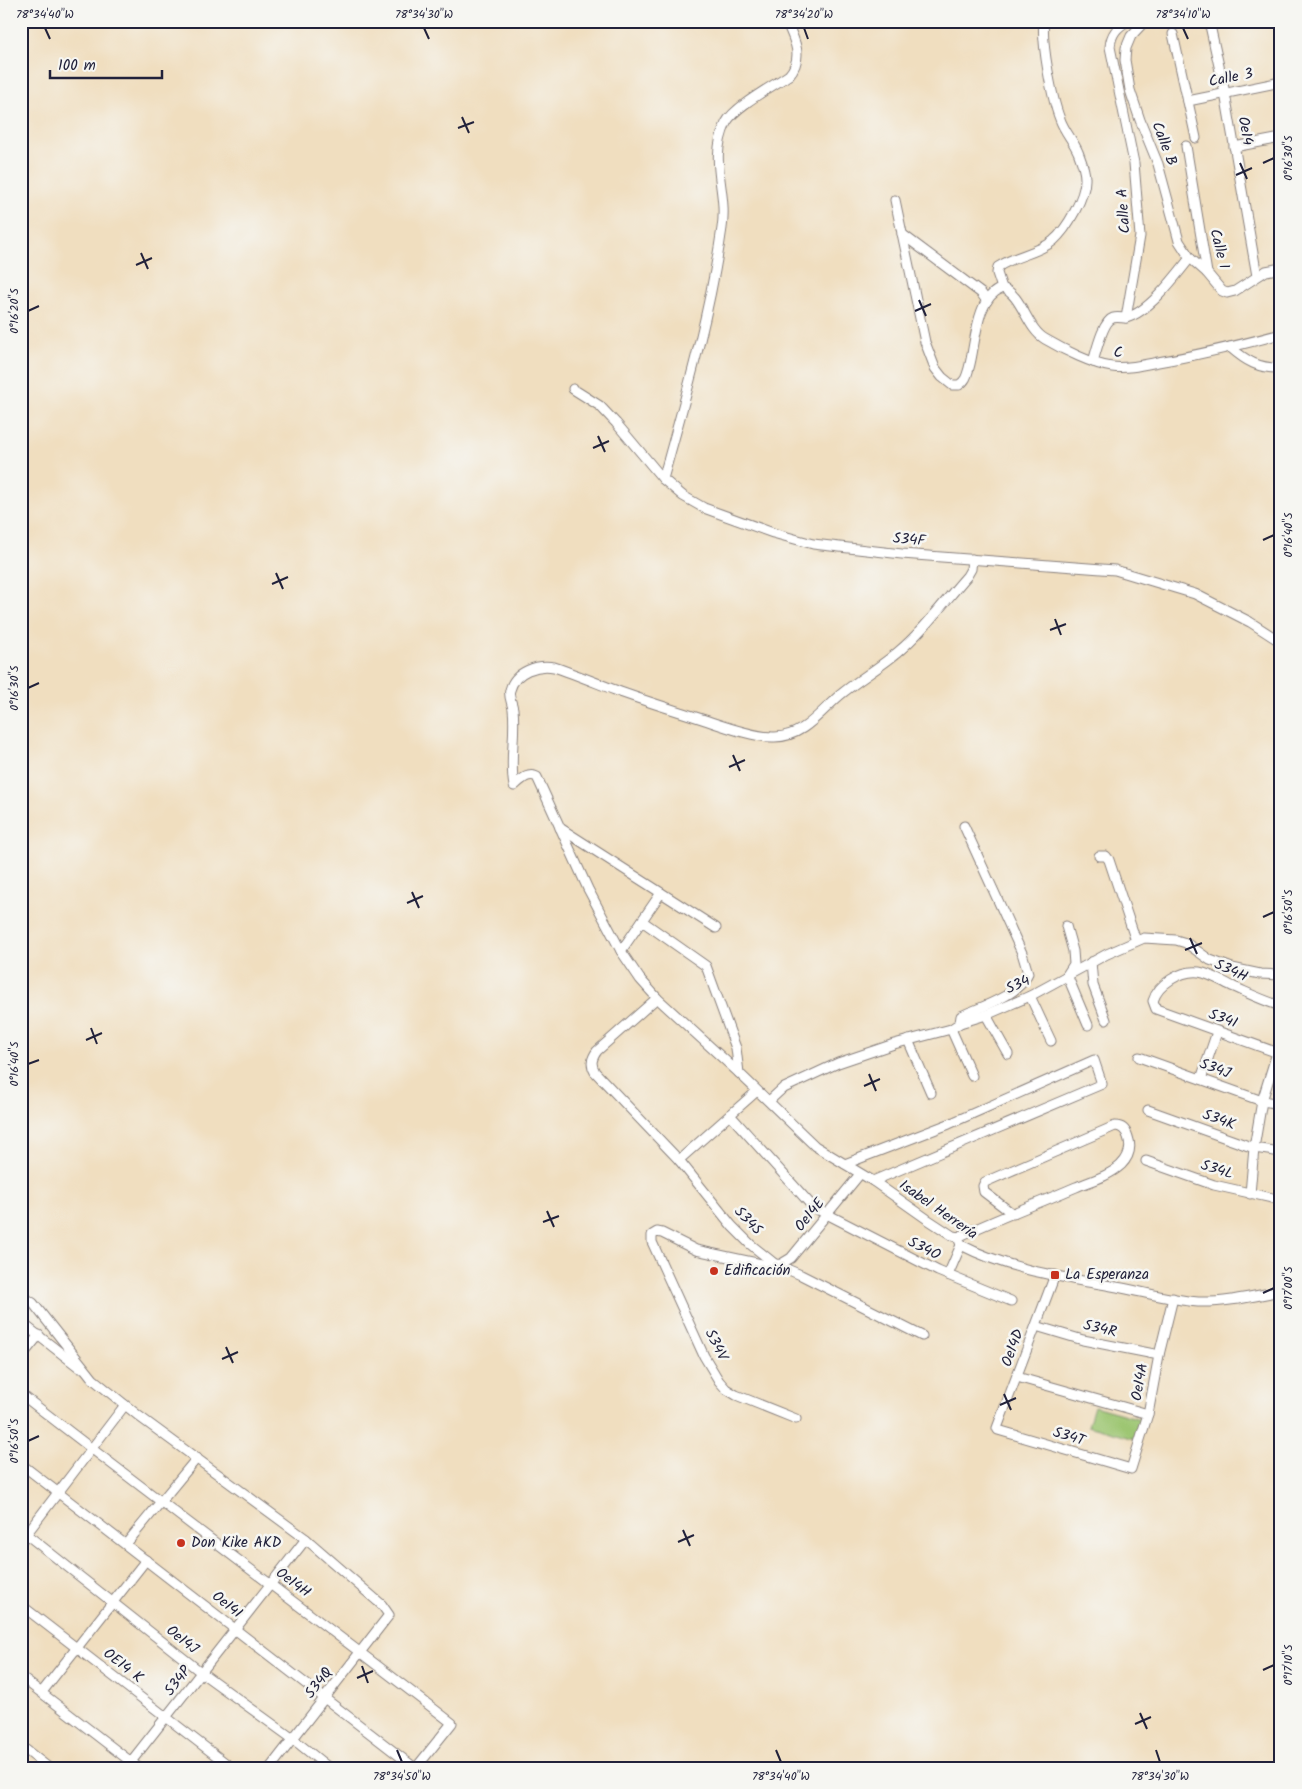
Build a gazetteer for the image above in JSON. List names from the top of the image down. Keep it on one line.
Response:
{"streets":{"street":["Calle 3","Oe14","Calle B","Calle A","Calle I","C","S34F","S34H","S34","S34I","S34J","S34K","S34L","Isabel Herrería","Oe14E","S34S","S34O","S34R","S34V","Oe14D","Oe14A","S34T","Oe14H","Oe14I","Oe14J","OE14 K","S34P","S34Q"]},"crossings":[["Calle 3","Oe14"],["Oe14","Calle I"],["Calle B","Calle I"],["S34F","Isabel Herrería"],["S34H","S34I"],["S34","Isabel Herrería"],["Isabel Herrería","Oe14E"],["Isabel Herrería","S34S"],["Isabel Herrería","Oe14D"],["Isabel Herrería","Oe14A"],["Oe14E","S34S"],["Oe14E","S34O"],["Oe14E","S34V"],["S34S","S34V"],["S34R","Oe14D"],["S34R","Oe14A"],["Oe14D","S34T"],["Oe14A","S34T"],["Oe14H","Oe14I"],["Oe14H","S34P"],["Oe14H","S34Q"],["Oe14I","S34P"],["Oe14I","S34Q"],["Oe14J","S34P"],["Oe14J","S34Q"],["OE14 K","S34P"],["S34P","S34Q"]],"places":{"other":["Edificación","Don Kike AKD"],"transit":["La Esperanza"]},"scale_bar":"100 m","coordinates":["78°34'40\"W","78°34'30\"W","78°34'20\"W","78°34'10\"W","0°16'30\"S","0°16'20\"S","0°16'40\"S","0°16'50\"S","0°17'00\"S","0°17'10\"S","78°34'50\"W"]}
